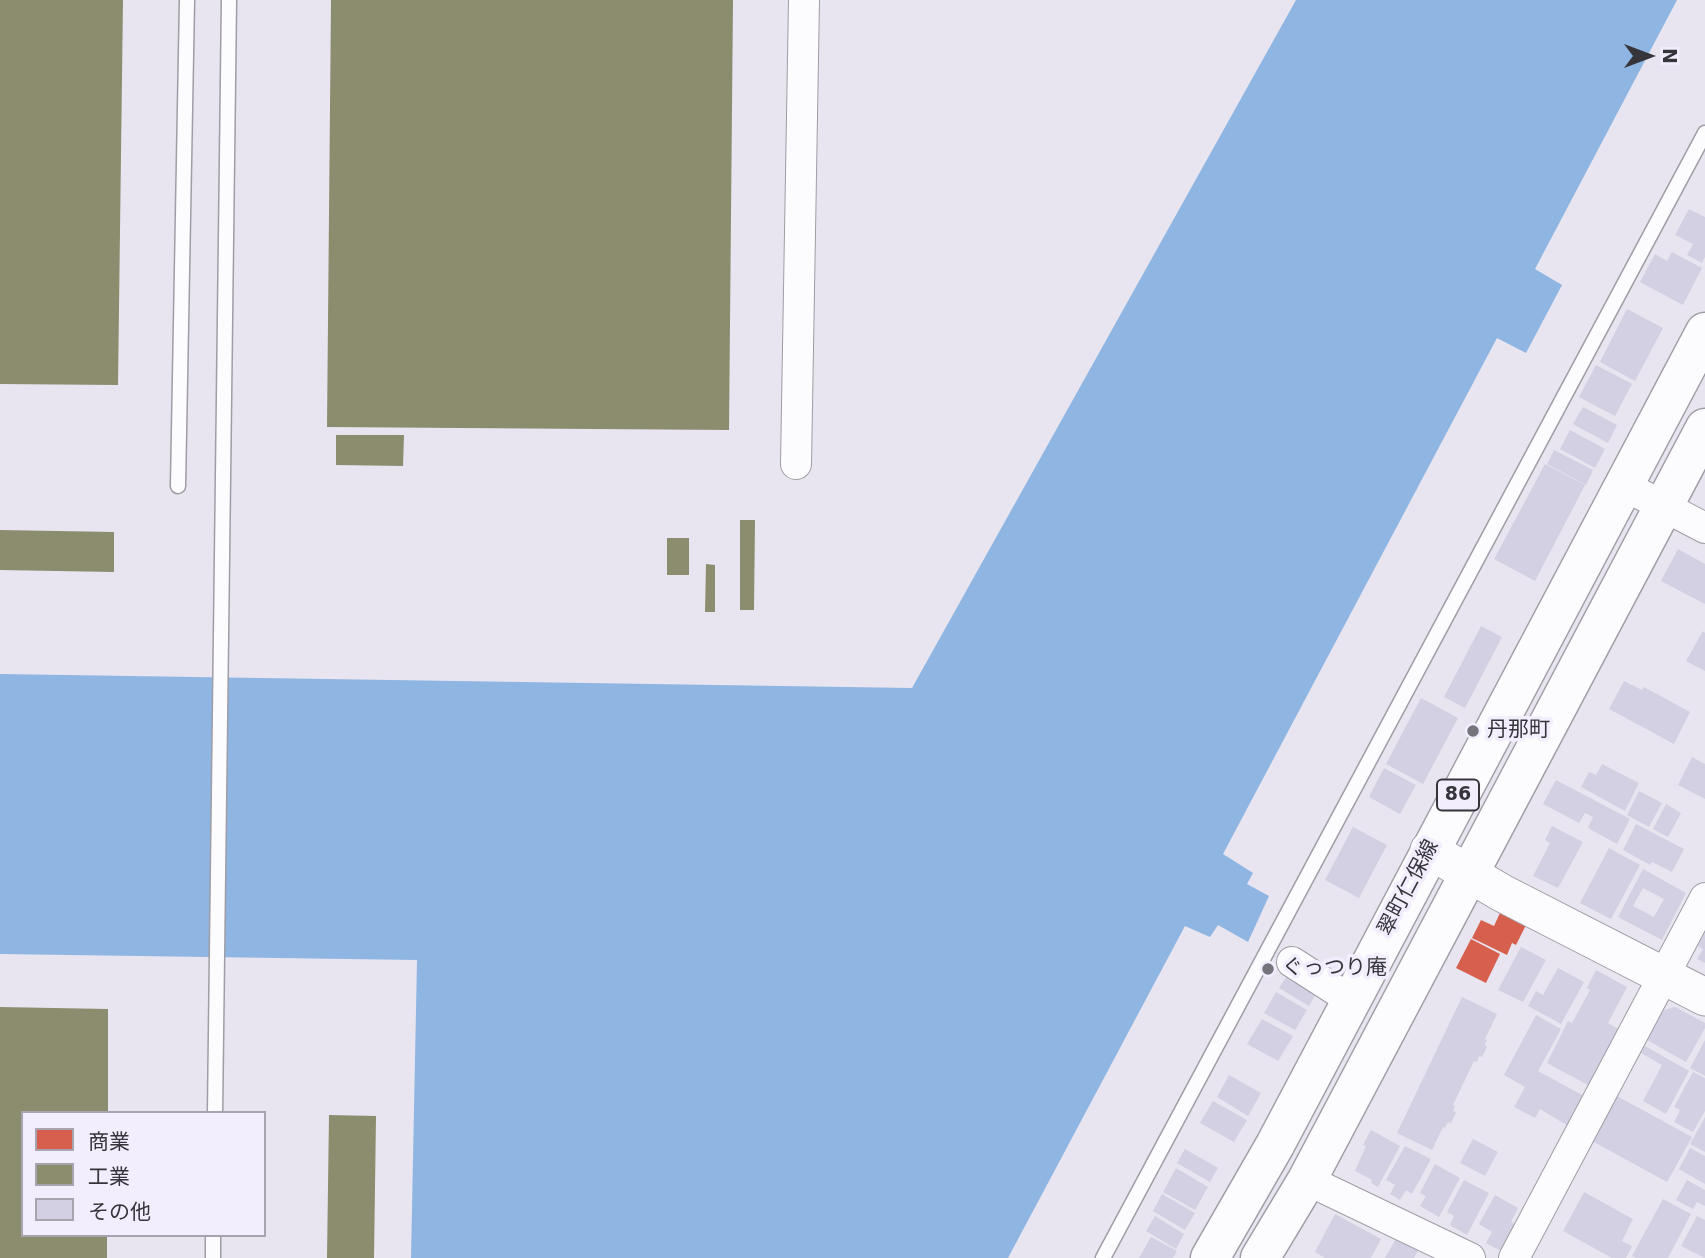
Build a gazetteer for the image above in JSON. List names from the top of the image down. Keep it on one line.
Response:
{"streets":{"main road":["86","翠町仁保線"]},"places":["丹那町","ぐっつり庵"],"legend":["商業","工業","その他"],"north":"right"}
